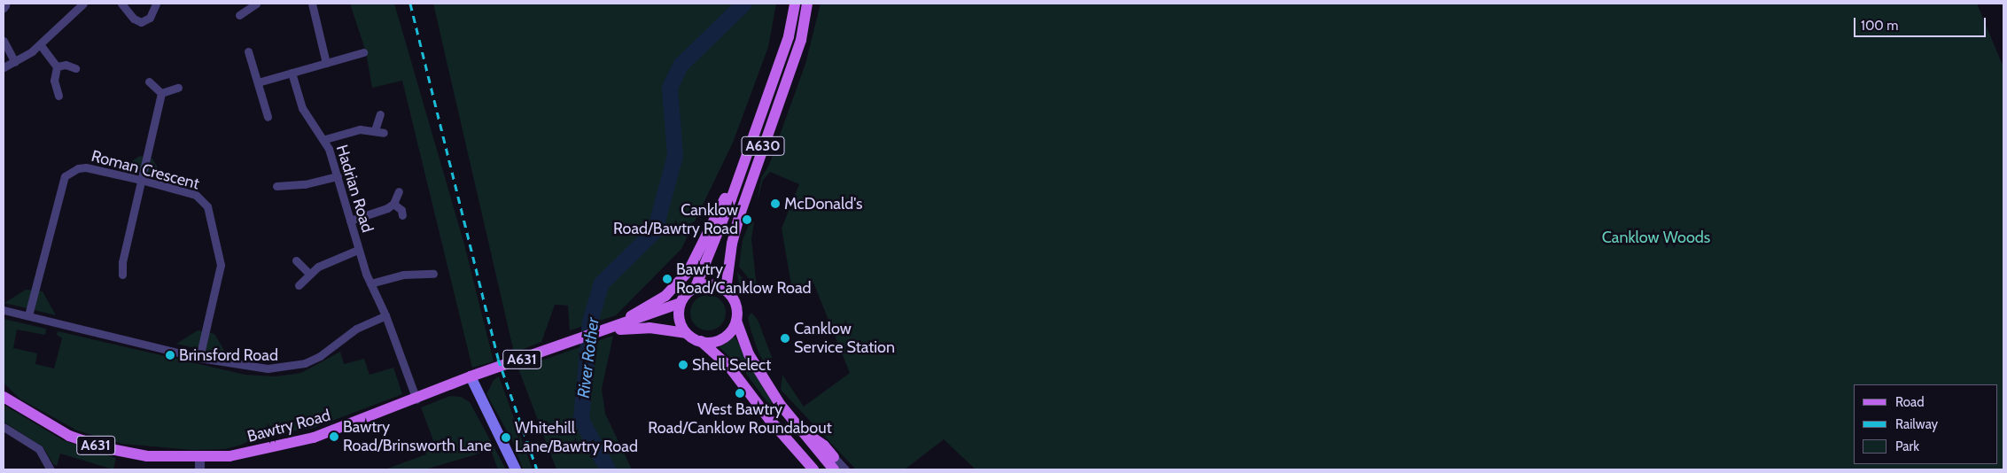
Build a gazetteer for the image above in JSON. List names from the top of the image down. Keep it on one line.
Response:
{"streets":{"main road":["A630","A631","Bawtry Road"],"street":["Roman Crescent","Hadrian Road"]},"crossings":[["A630","Bawtry Road"],["Hadrian Road","Bawtry Road"]],"water":["River Rother"],"parks":["Canklow Woods"],"places":["McDonald's","Canklow Road/Bawtry Road","Bawtry Road/Canklow Road","Canklow Service Station","Brinsford Road","Shell Select","West Bawtry Road/Canklow Roundabout","Bawtry Road/Brinsworth Lane","Whitehill Lane/Bawtry Road"],"legend":["Road","Railway","Park"],"scale_bar":"100 m"}
